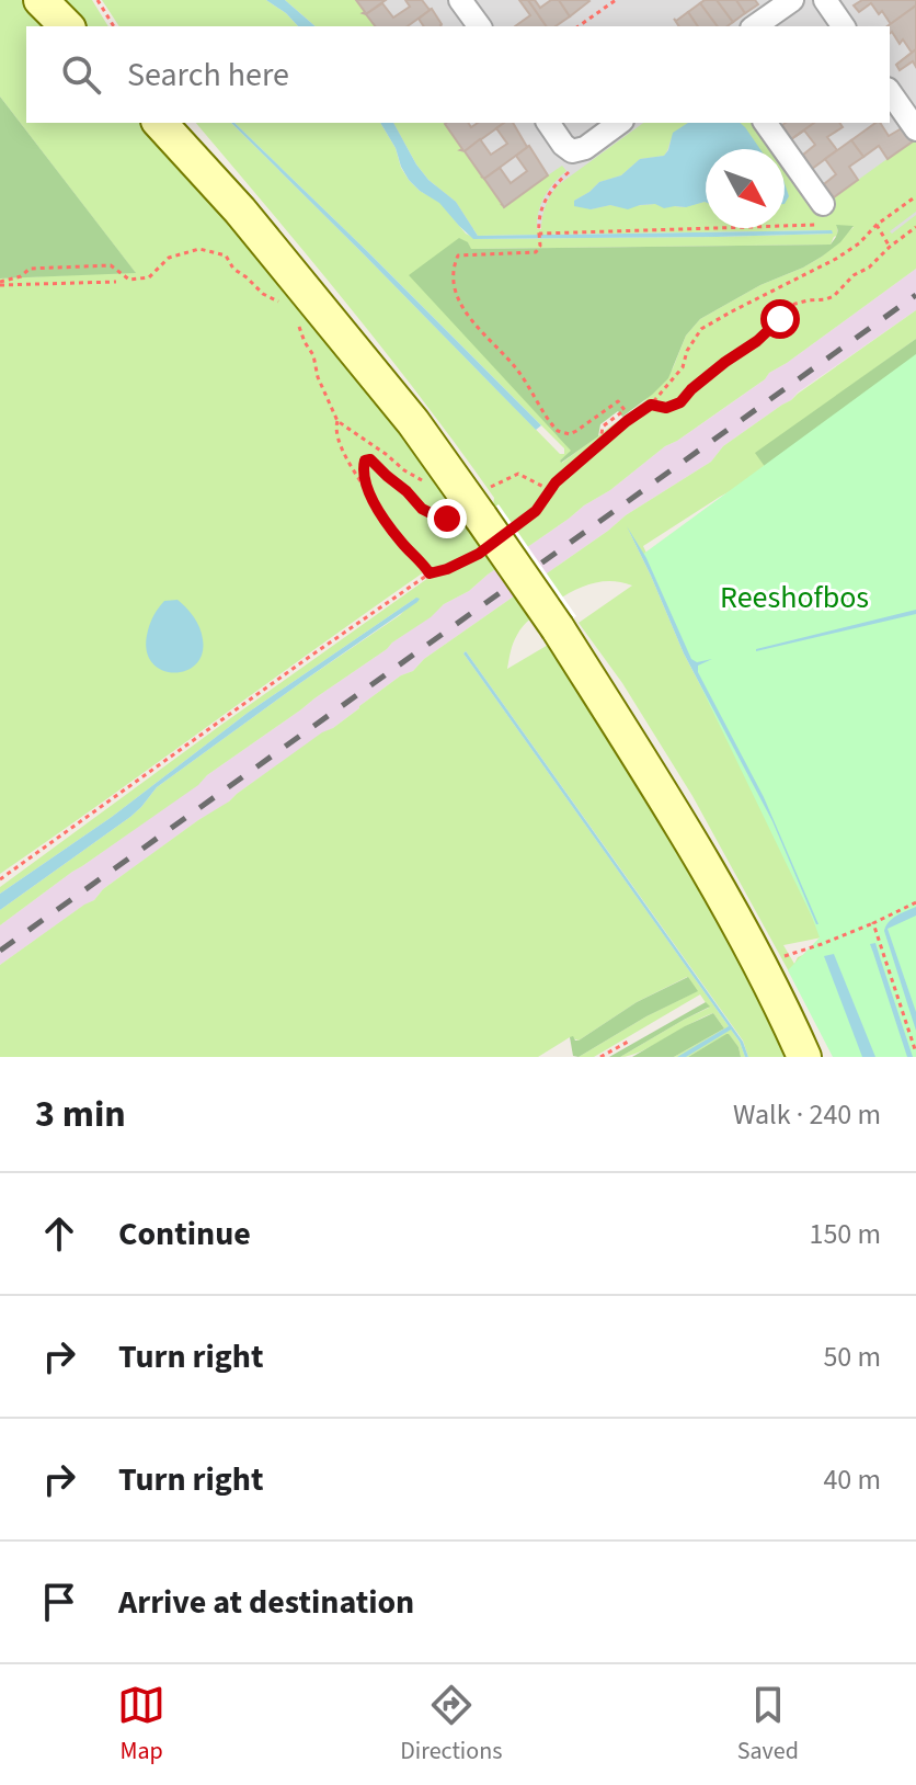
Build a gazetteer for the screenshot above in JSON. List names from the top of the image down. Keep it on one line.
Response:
{"parks":["Reeshofbos"],"north":"bottom right","page":{"search":"Search here","heading":["3 min","Walk · 240 m"],"list":[["Continue","150 m"],["Turn right","50 m"],["Turn right","40 m"],"Arrive at destination"],"nav":["Map","Directions","Saved"]}}
